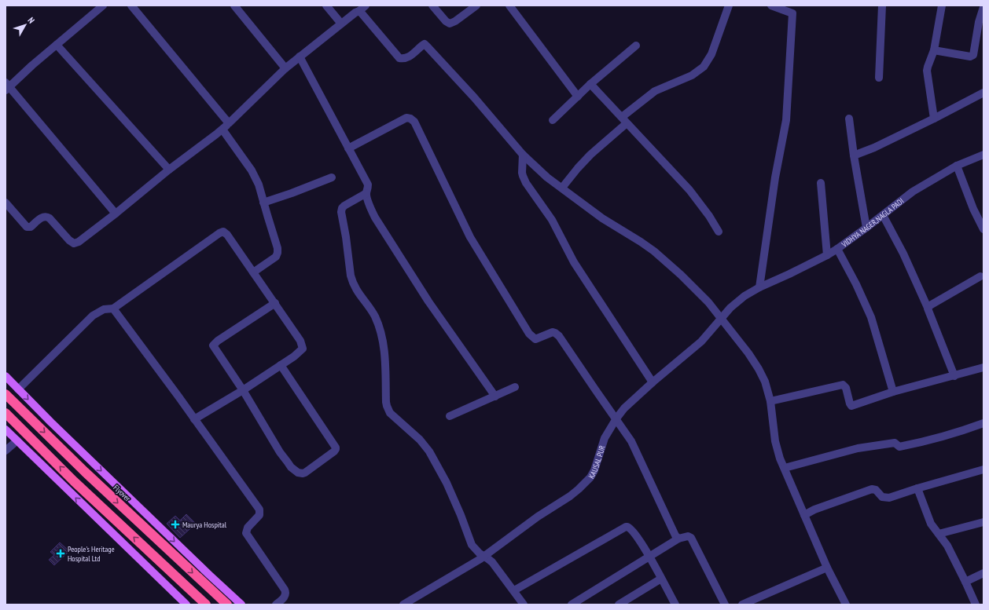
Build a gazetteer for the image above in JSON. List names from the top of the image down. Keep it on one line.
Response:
{"streets":{"highway":["Flyover"],"street":["VIDHYA NAGER,NAGLA PADI","KAUSAL PUR"]},"crossings":[["VIDHYA NAGER,NAGLA PADI","KAUSAL PUR"]],"places":{"health":["Maurya Hospital","People's Heritage Hospital Ltd"]},"north":"top right"}
